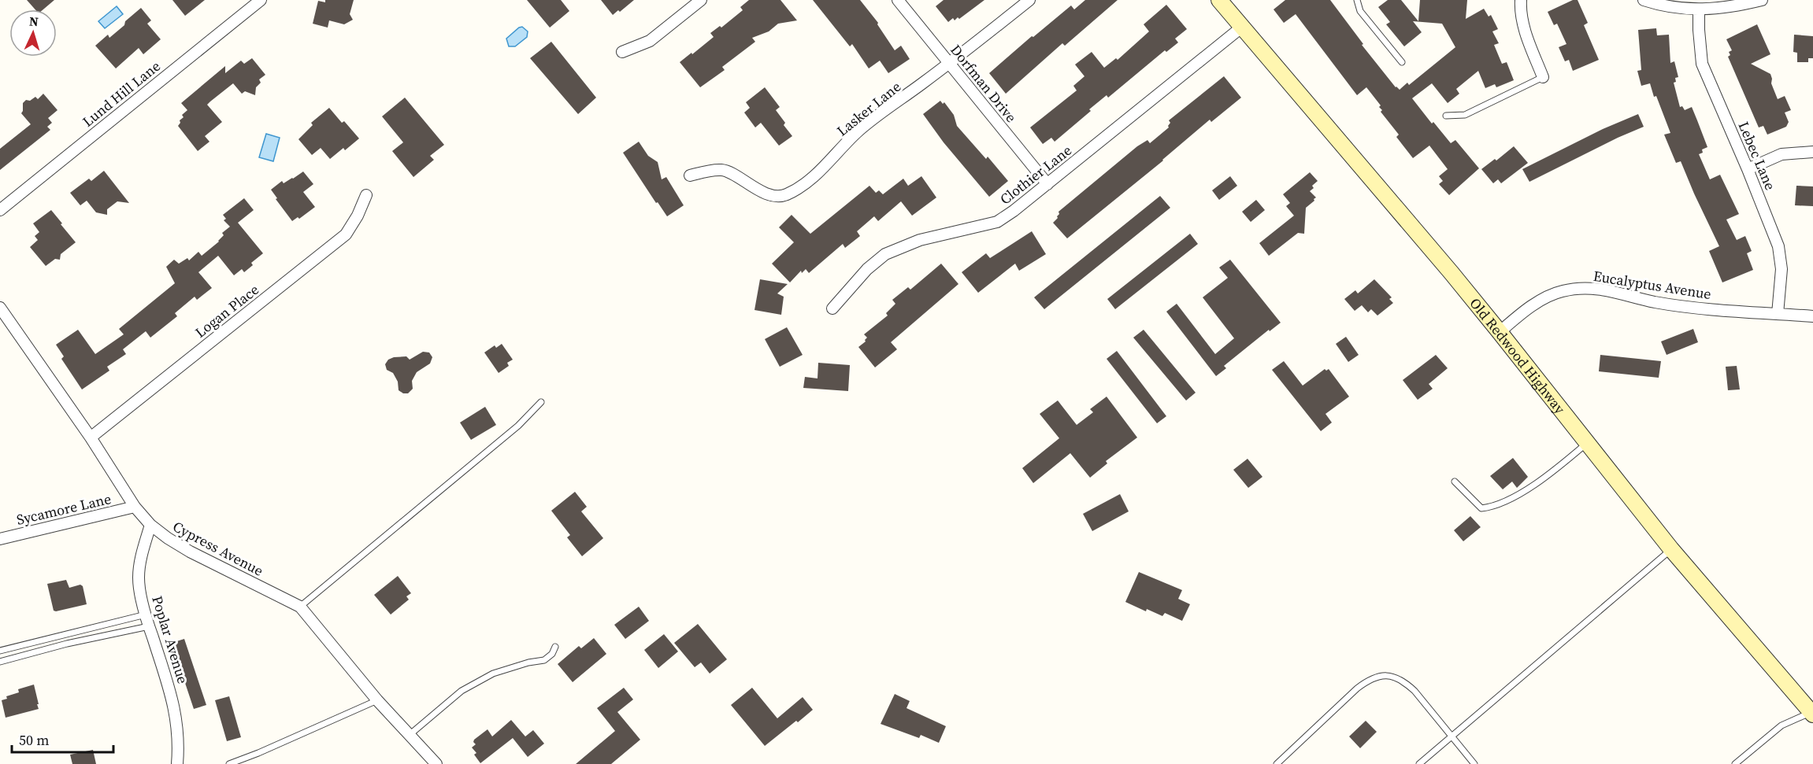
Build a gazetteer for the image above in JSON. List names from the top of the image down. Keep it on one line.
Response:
{"streets":{"main road":["Old Redwood Highway"],"street":["Dorfman Drive","Lund Hill Lane","Lasker Lane","Lebec Lane","Clothier Lane","Eucalyptus Avenue","Logan Place","Sycamore Lane","Cypress Avenue","Poplar Avenue"]},"crossings":[["Dorfman Drive","Lasker Lane"],["Dorfman Drive","Clothier Lane"],["Lebec Lane","Eucalyptus Avenue"],["Clothier Lane","Old Redwood Highway"],["Eucalyptus Avenue","Old Redwood Highway"],["Logan Place","Cypress Avenue"],["Sycamore Lane","Cypress Avenue"],["Cypress Avenue","Poplar Avenue"]],"scale_bar":"50 m","north":"top"}
